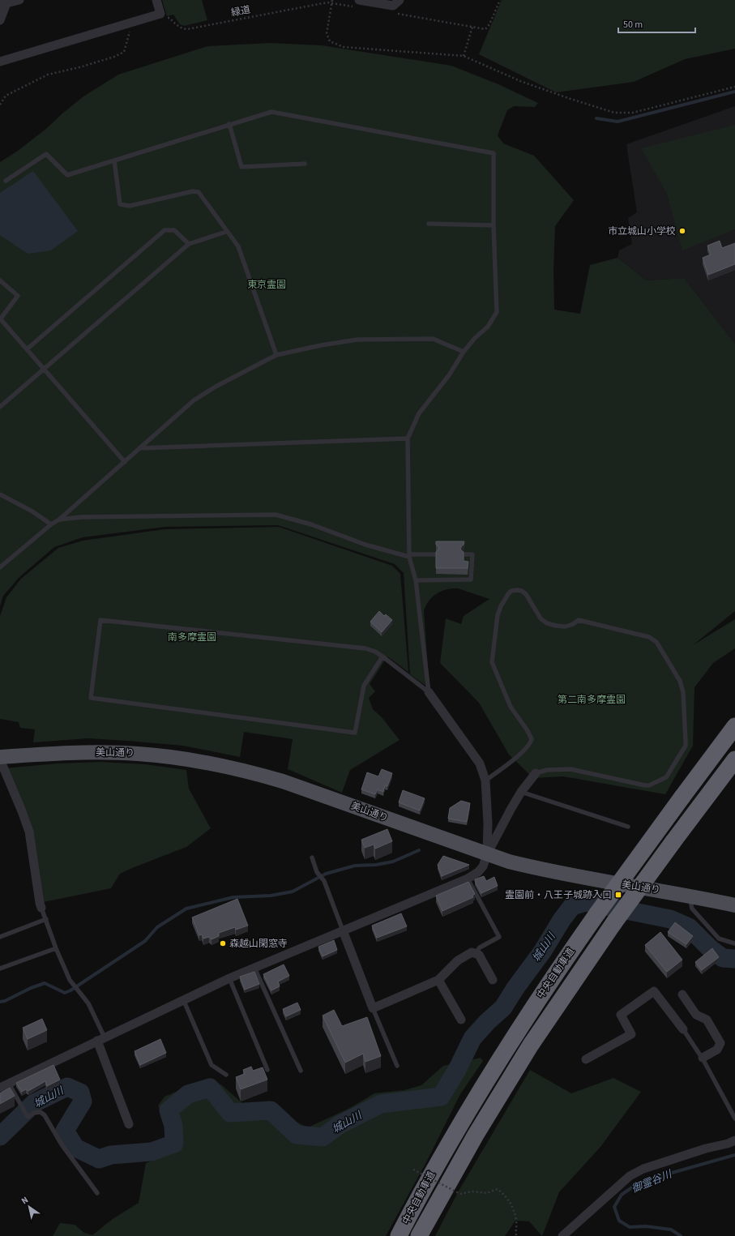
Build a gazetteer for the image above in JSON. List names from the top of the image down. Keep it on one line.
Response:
{"streets":{"highway":["中央自動車道"],"main road":["美山通り"],"path":["緑道"]},"water":["城山川","御霊谷川"],"parks":["東京霊園","南多摩霊園","第二南多摩霊園"],"places":{"other":["市立城山小学校","森越山閑窓寺"],"transit":["霊園前・八王子城跡入口"]},"scale_bar":"50 m","north":"top left"}
